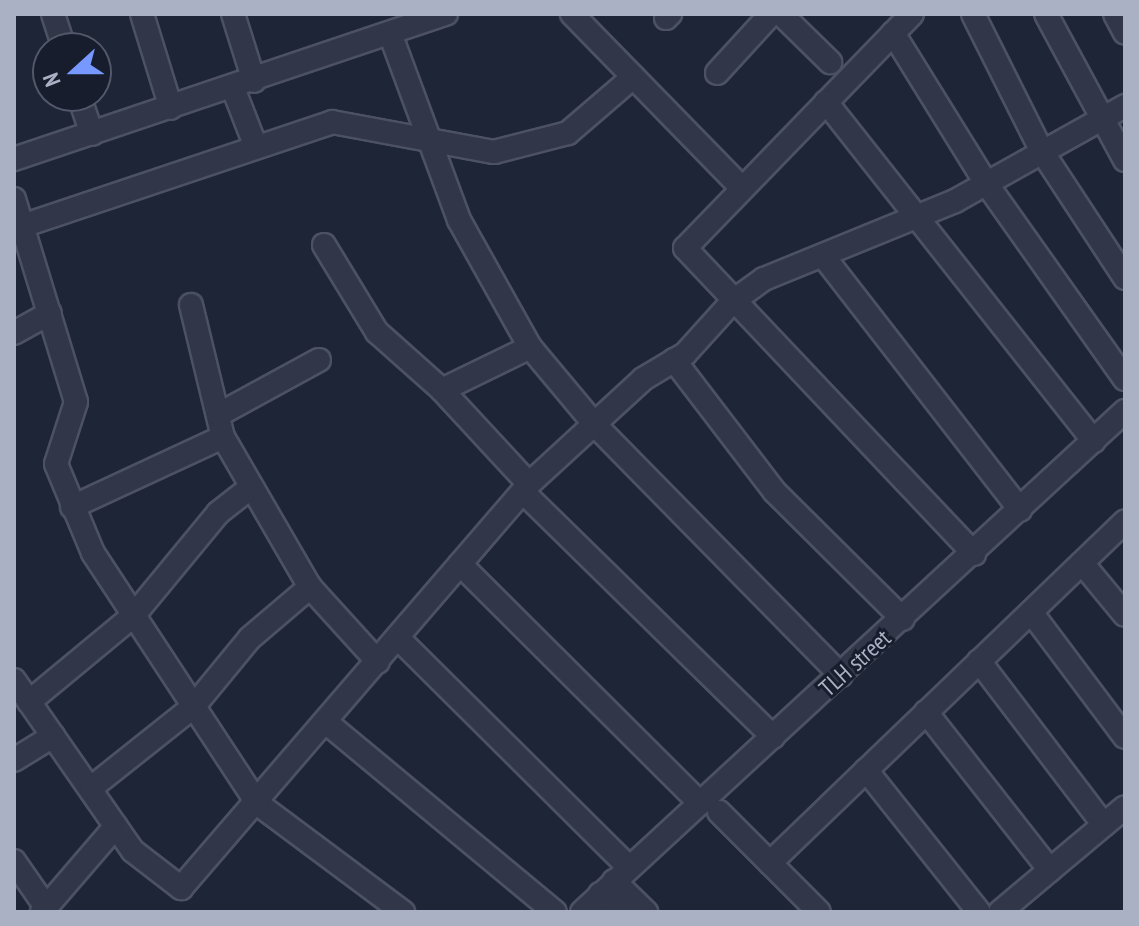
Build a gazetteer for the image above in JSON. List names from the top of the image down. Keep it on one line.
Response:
{"streets":{"street":["TLH street"]},"north":"left"}
